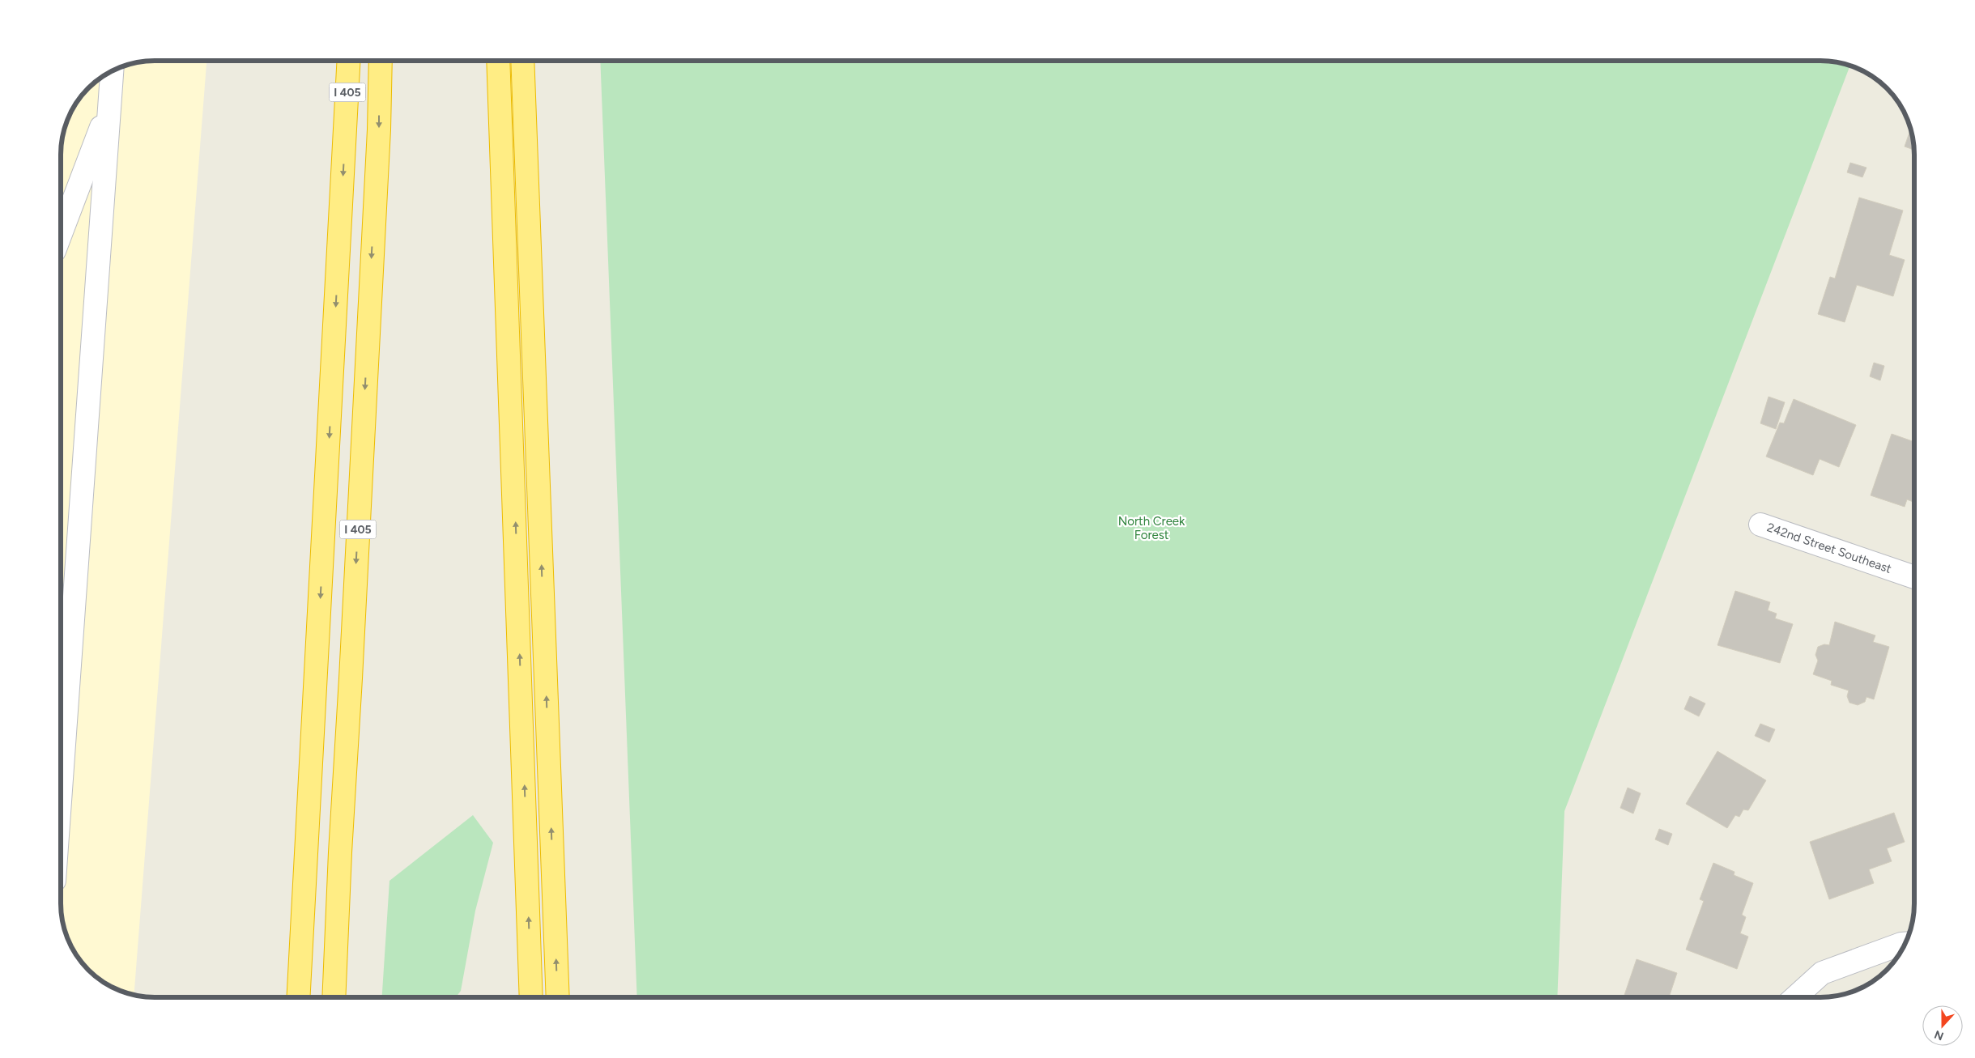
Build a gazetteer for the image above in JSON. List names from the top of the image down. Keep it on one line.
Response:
{"streets":{"highway":["I 405"],"street":["242nd Street Southeast"]},"parks":["North Creek Forest"],"north":"bottom"}
